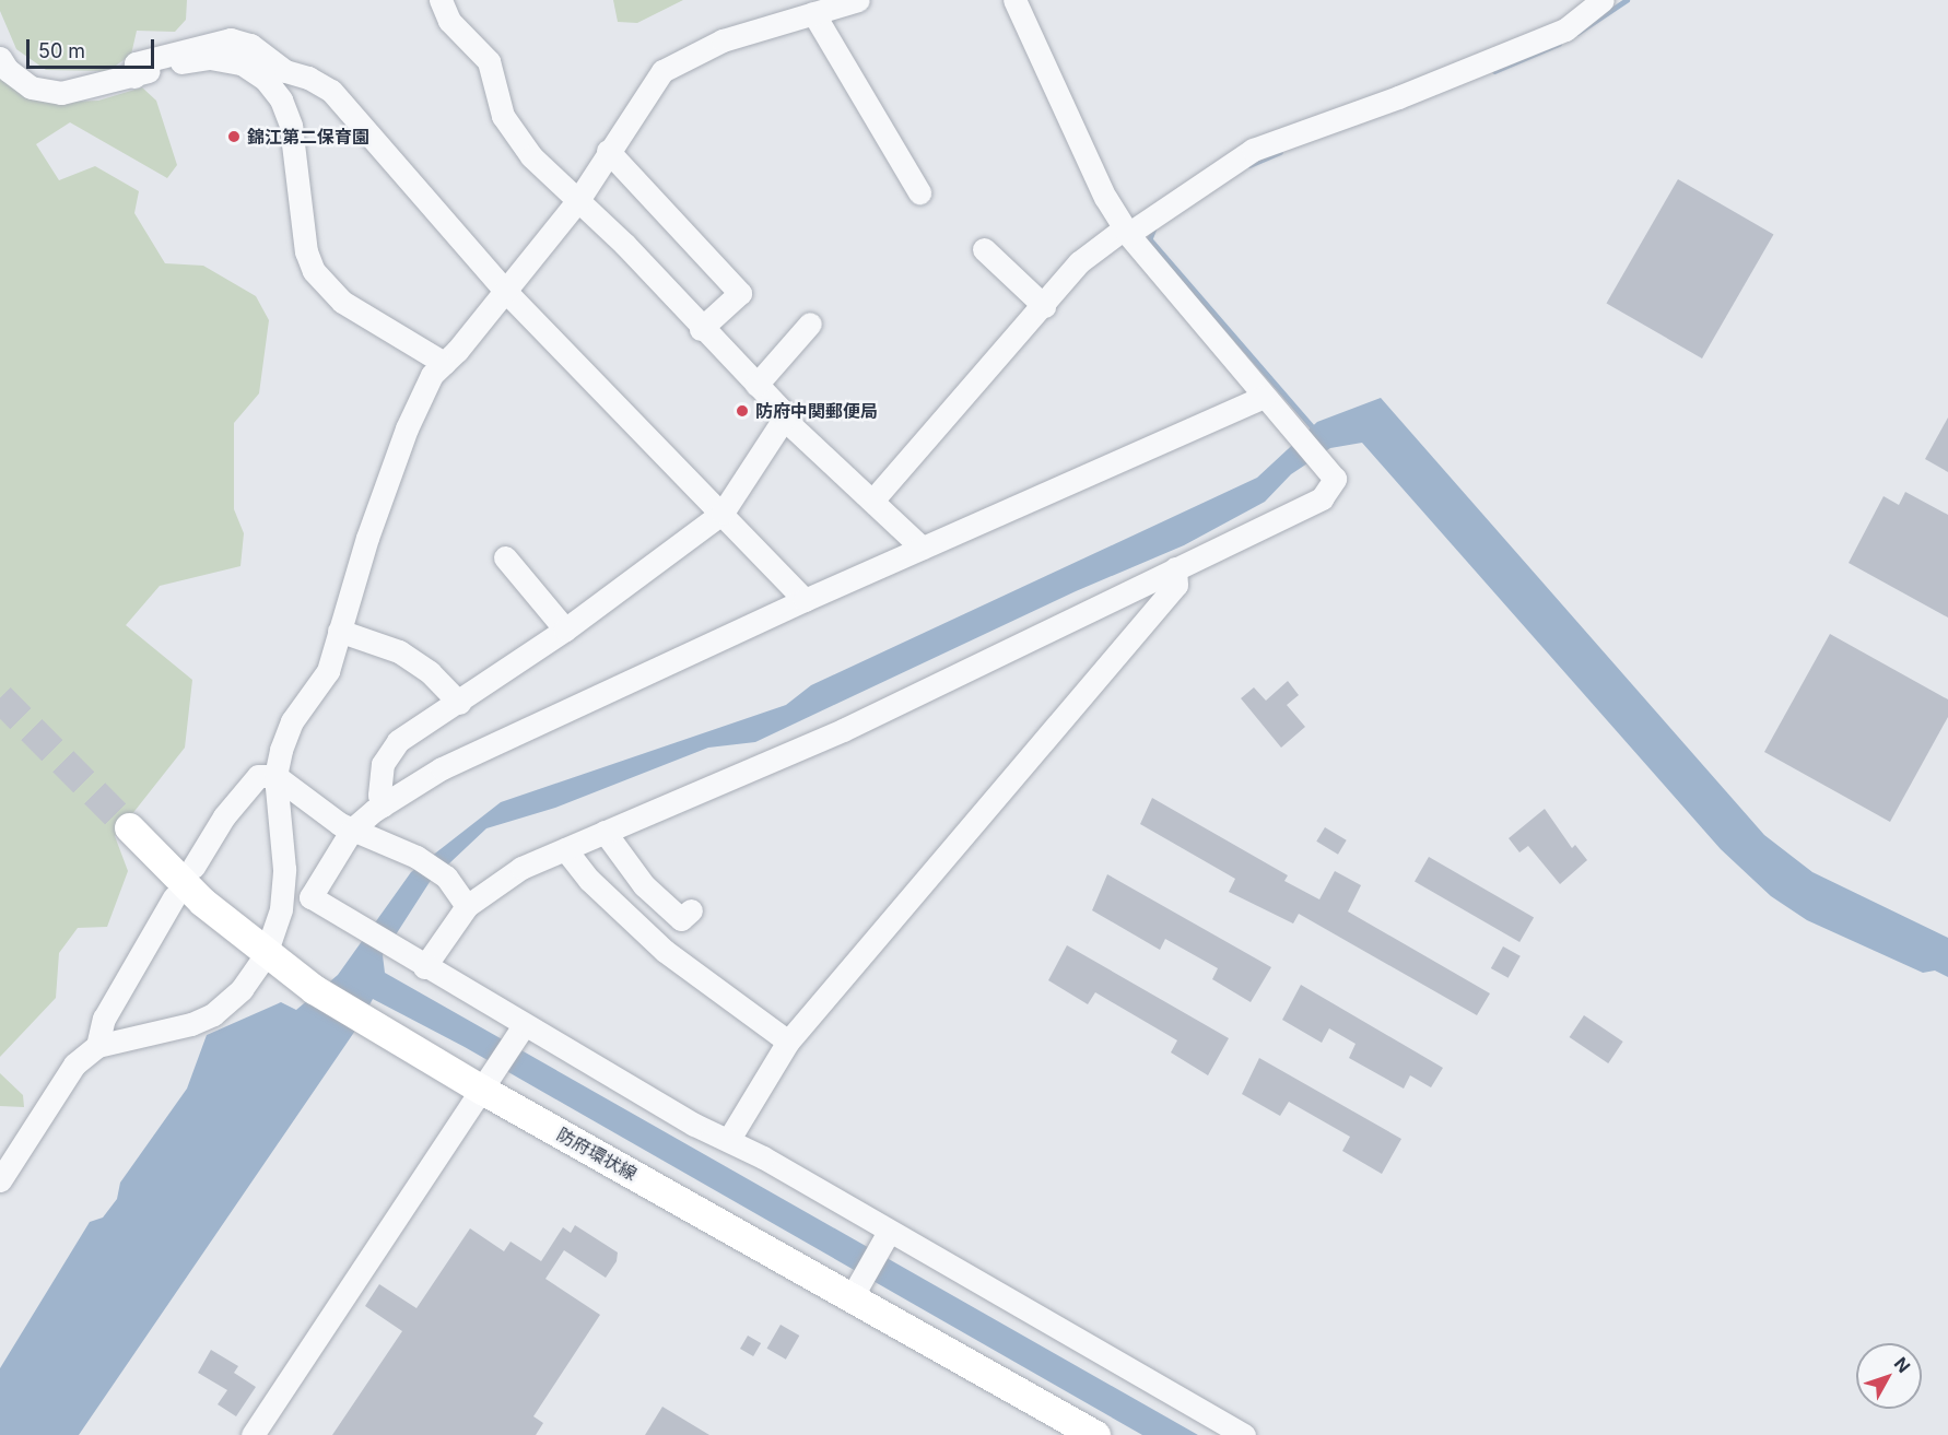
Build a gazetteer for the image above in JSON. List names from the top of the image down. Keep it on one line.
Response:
{"streets":{"main road":["防府環状線"]},"places":["錦江第二保育園","防府中関郵便局"],"scale_bar":"50 m","north":"top right"}
